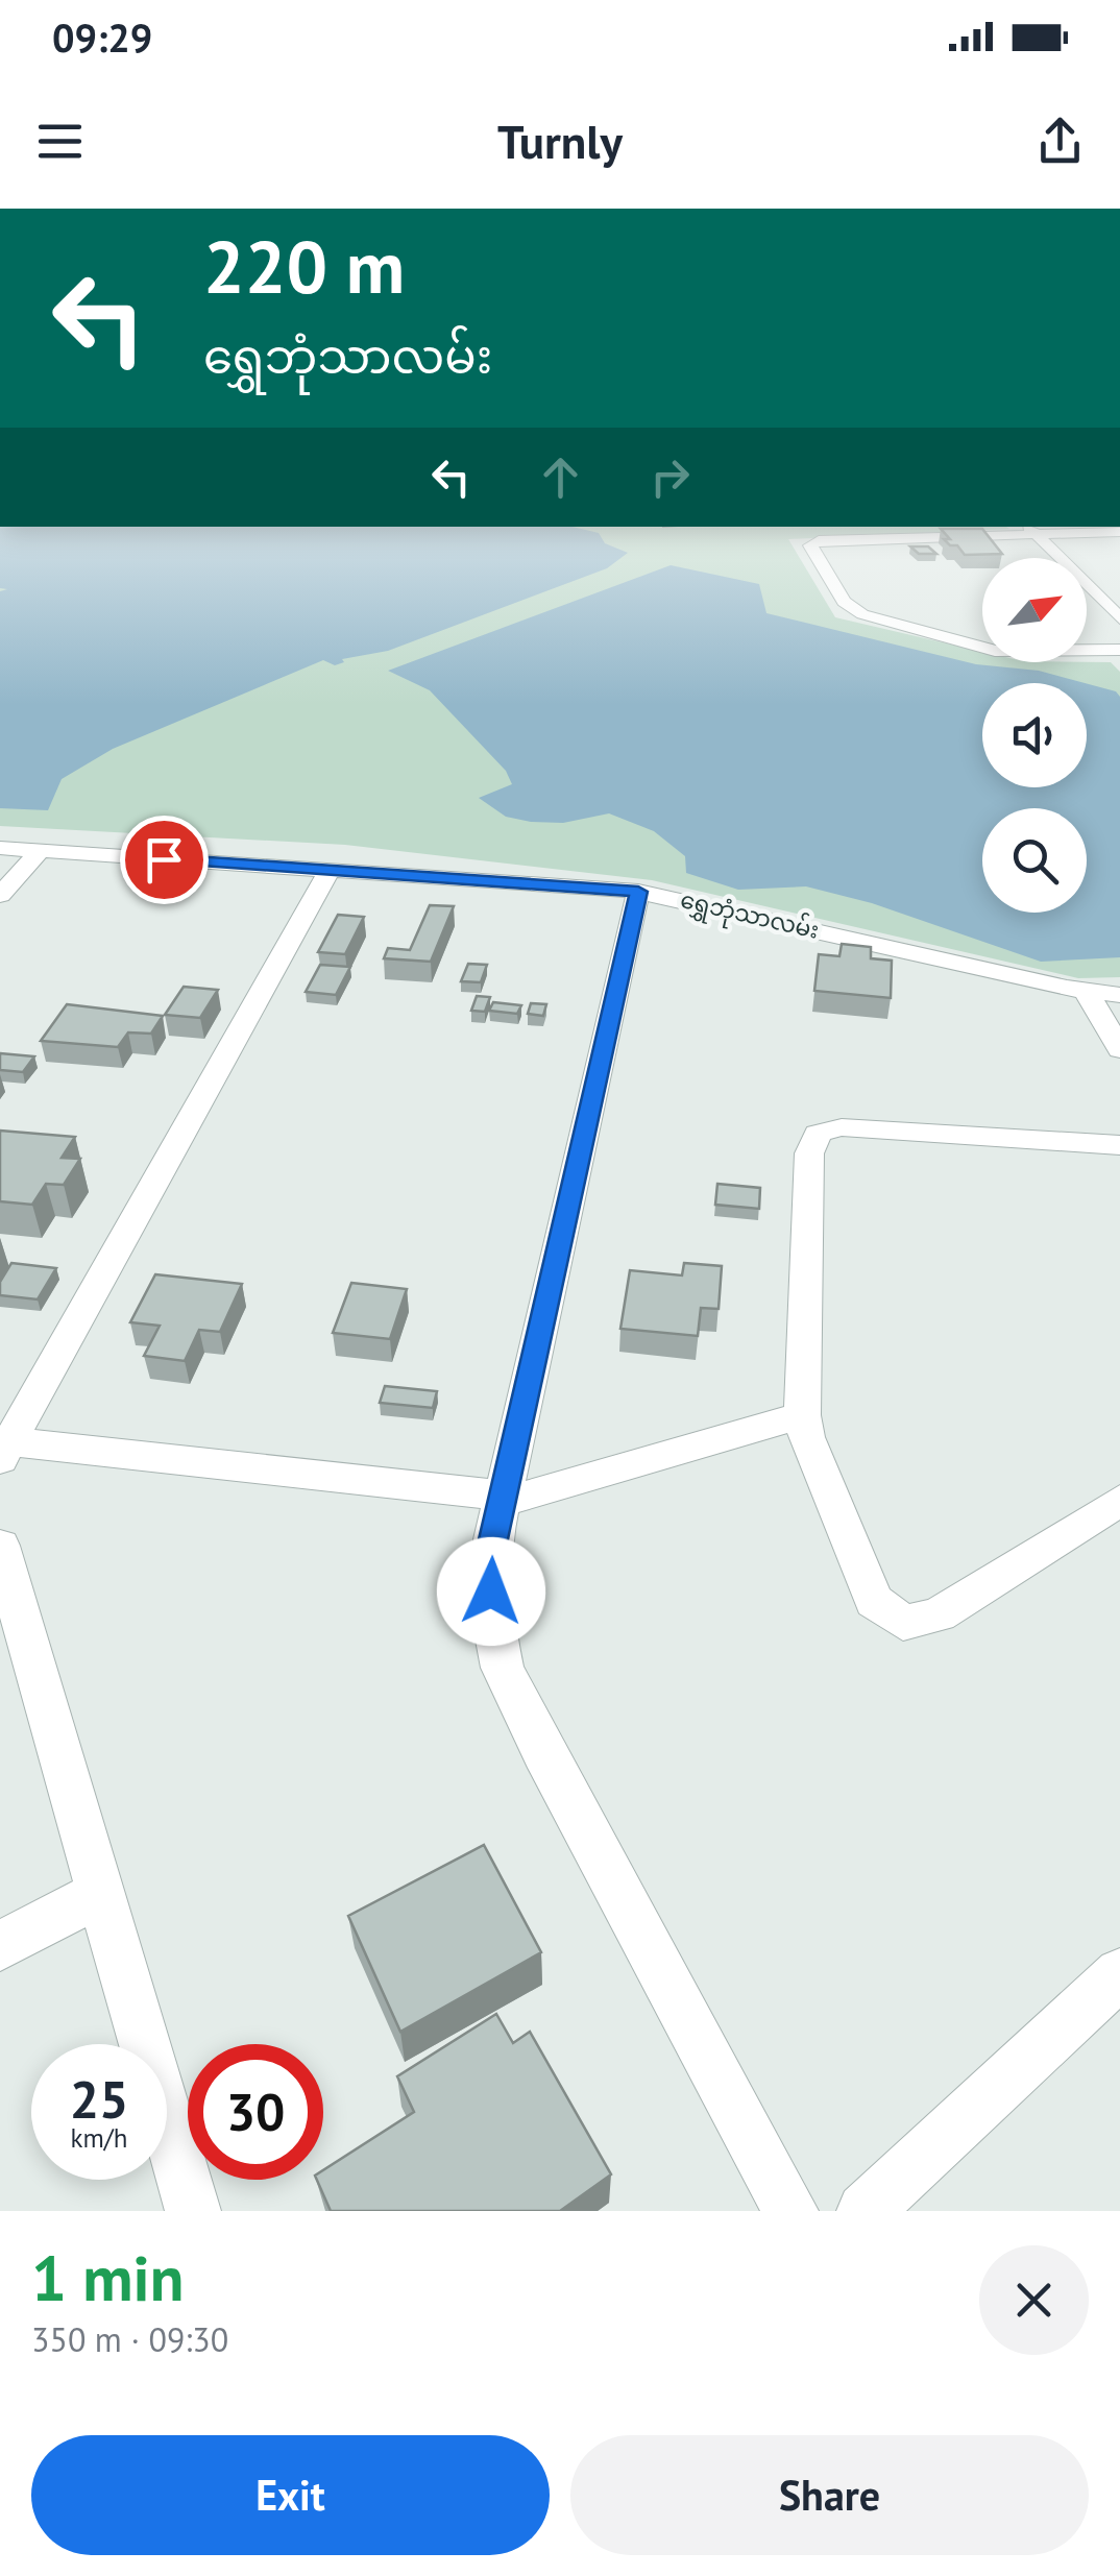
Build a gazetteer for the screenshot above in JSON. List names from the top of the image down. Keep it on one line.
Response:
{"streets":{"street":["ရွှေဘုံသာလမ်း"]},"north":"top right","page":{"status":"09:29","header":"Turnly","turn":["220 m","ရွှေဘုံသာလမ်း"],"speed":"25 km/h","limit":"30","heading":["1 min","350 m · 09:30"],"buttons":["Exit","Share"]}}
